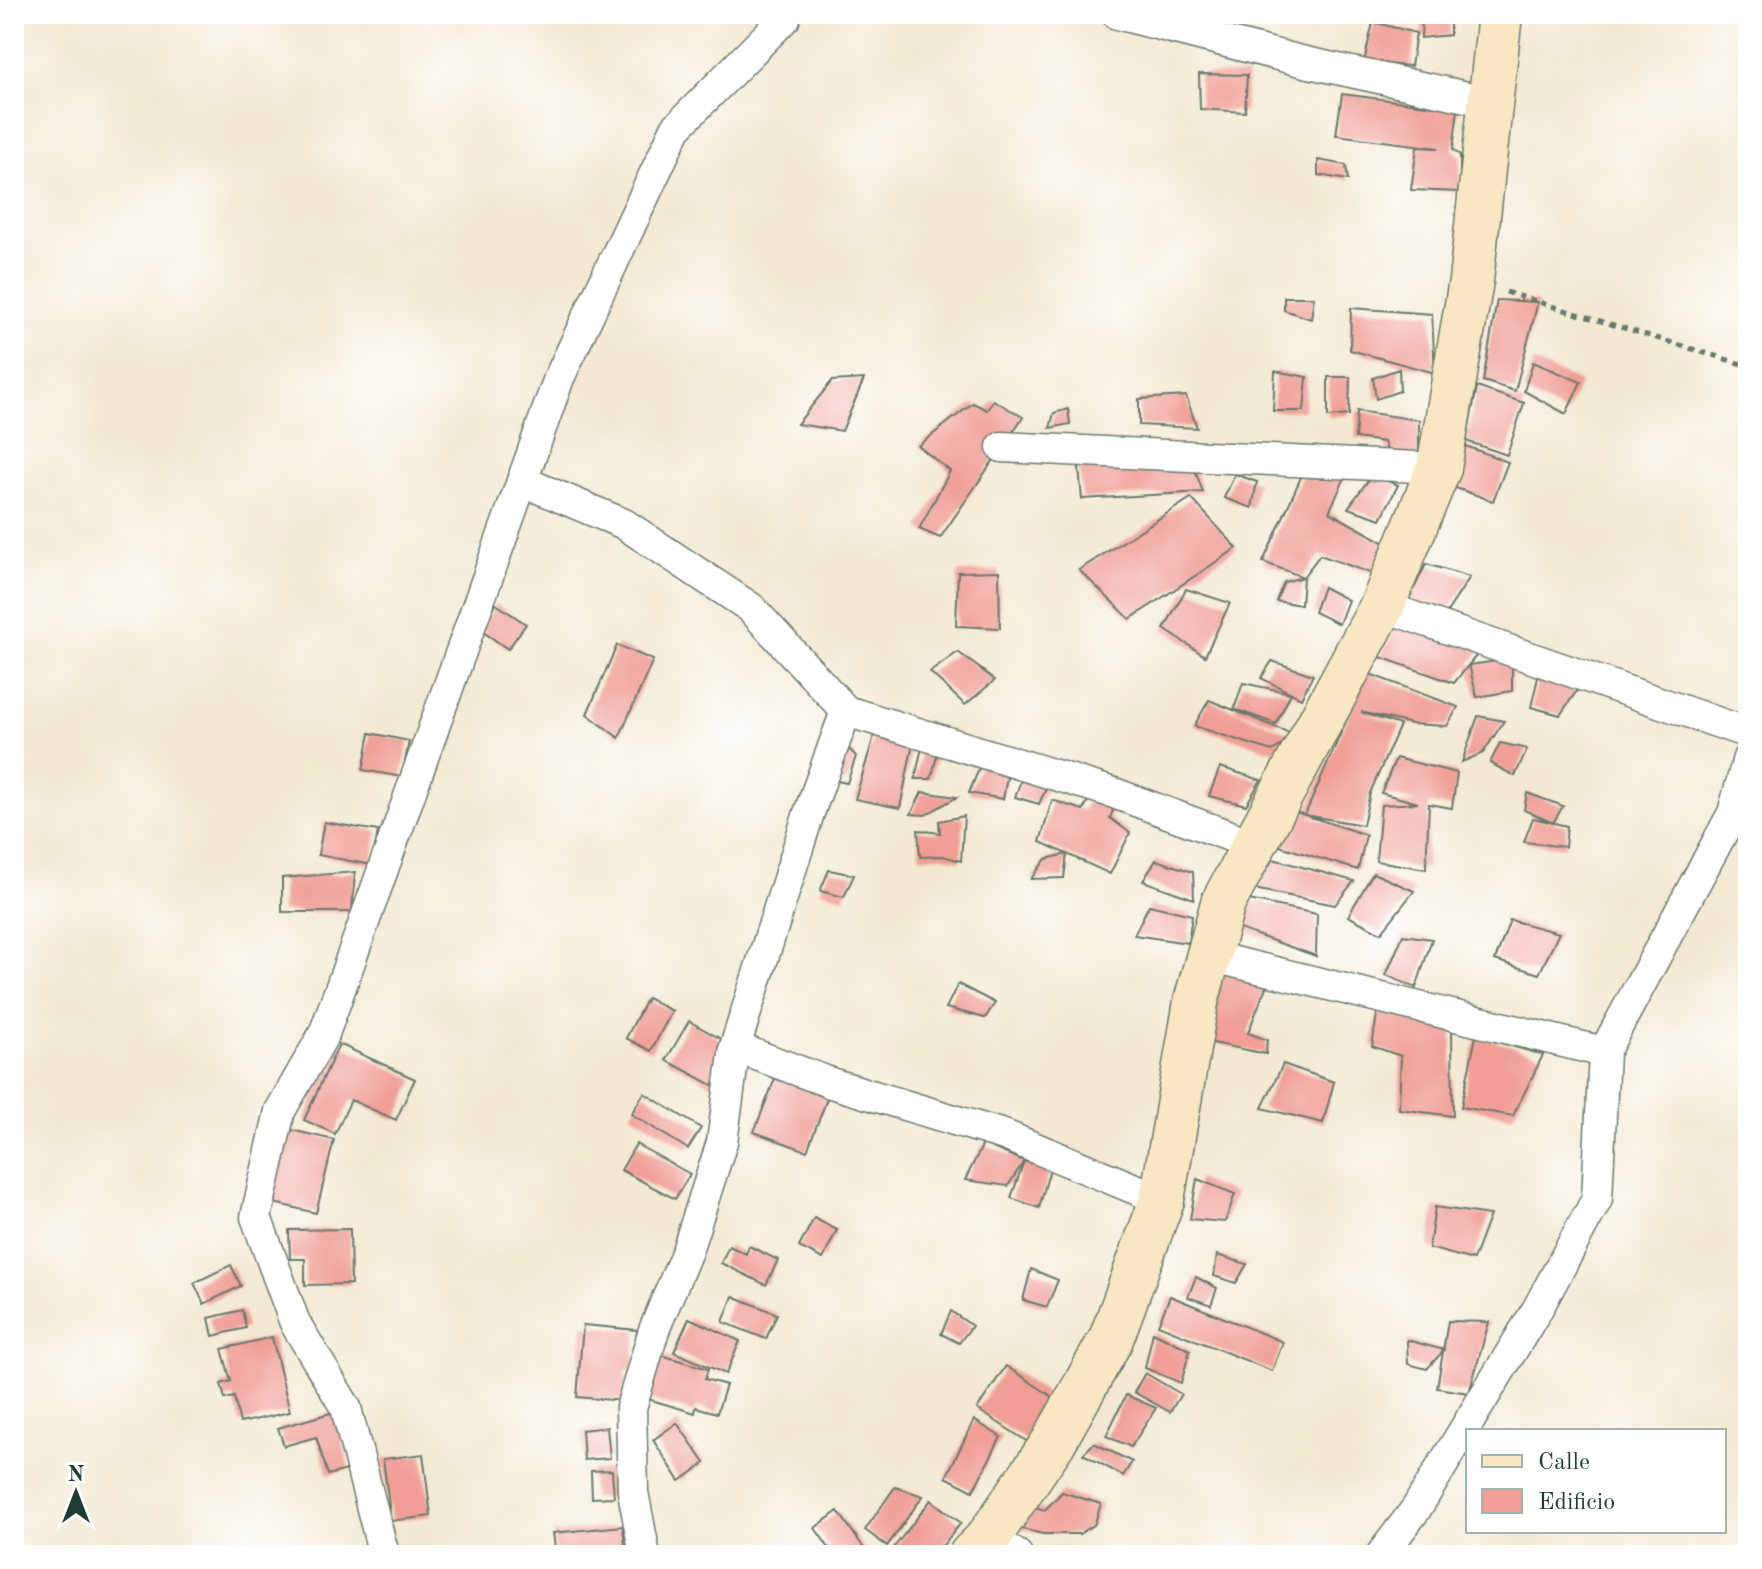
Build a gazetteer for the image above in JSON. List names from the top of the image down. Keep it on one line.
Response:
{"legend":["Calle","Edificio"],"north":"top"}
